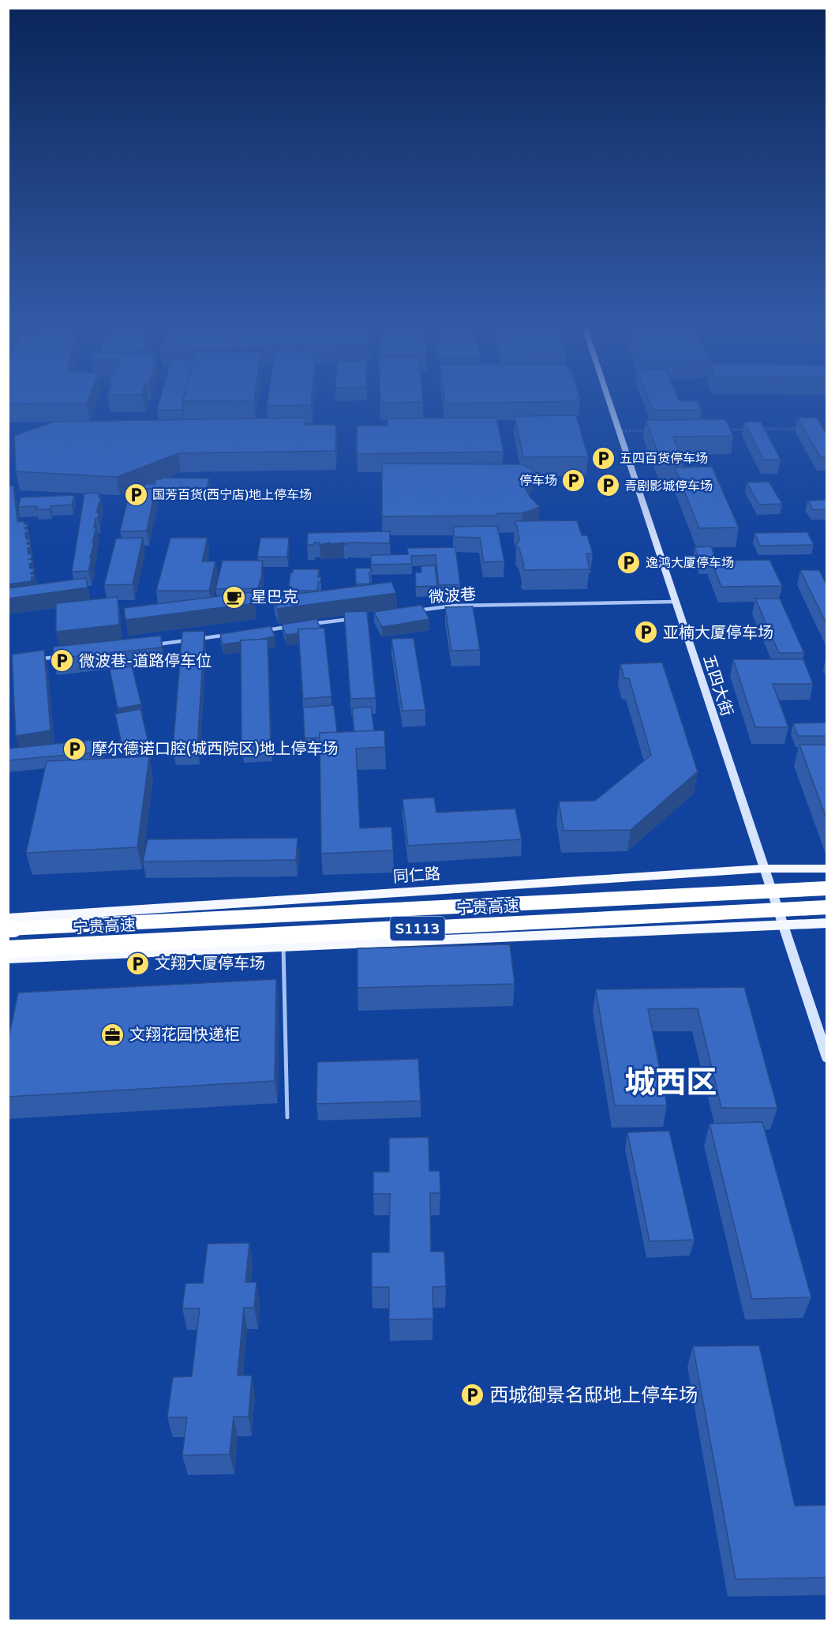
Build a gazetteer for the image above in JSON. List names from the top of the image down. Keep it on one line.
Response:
{"streets":{"highway":["宁贵高速","S1113"],"main road":["五四大街","同仁路"],"street":["微波巷"]},"crossings":[["微波巷","五四大街"],["五四大街","同仁路"]],"districts":["城西区"],"places":{"parking":["五四百货停车场","停车场","青剧影城停车场","国芳百货(西宁店)地上停车场","逸鸿大厦停车场","亚楠大厦停车场","微波巷-道路停车位","摩尔德诺口腔(城西院区)地上停车场","文翔大厦停车场","西城御景名邸地上停车场"],"cafe":["星巴克"],"office":["文翔花园快递柜"]}}
